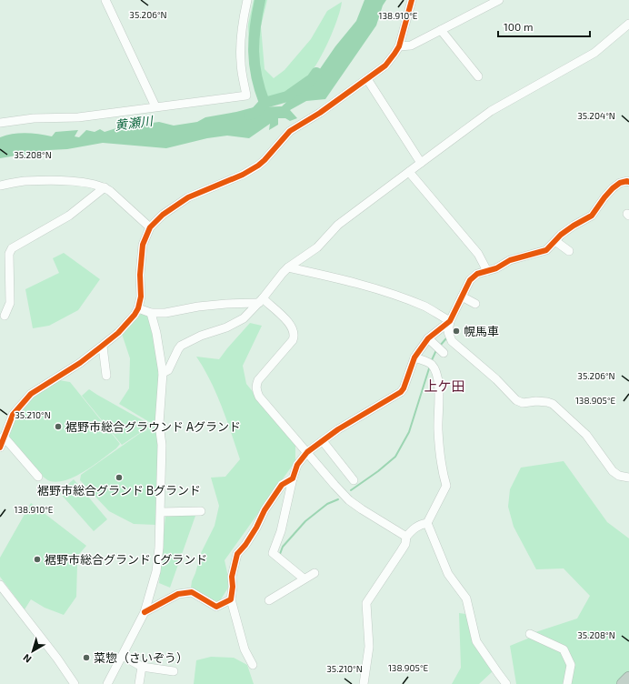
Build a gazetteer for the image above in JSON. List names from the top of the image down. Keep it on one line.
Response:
{"districts":["上ケ田"],"water":["黄瀬川"],"places":["幌馬車","裾野市総合グラウンド Aグランド","裾野市総合グランド Bグランド","裾野市総合グランド Cグランド","菜惣（さいぞう）"],"scale_bar":"100 m","north":"bottom left","coordinates":["35.206°N","138.910°E","35.204°N","35.208°N","138.905°E","35.210°N"]}
